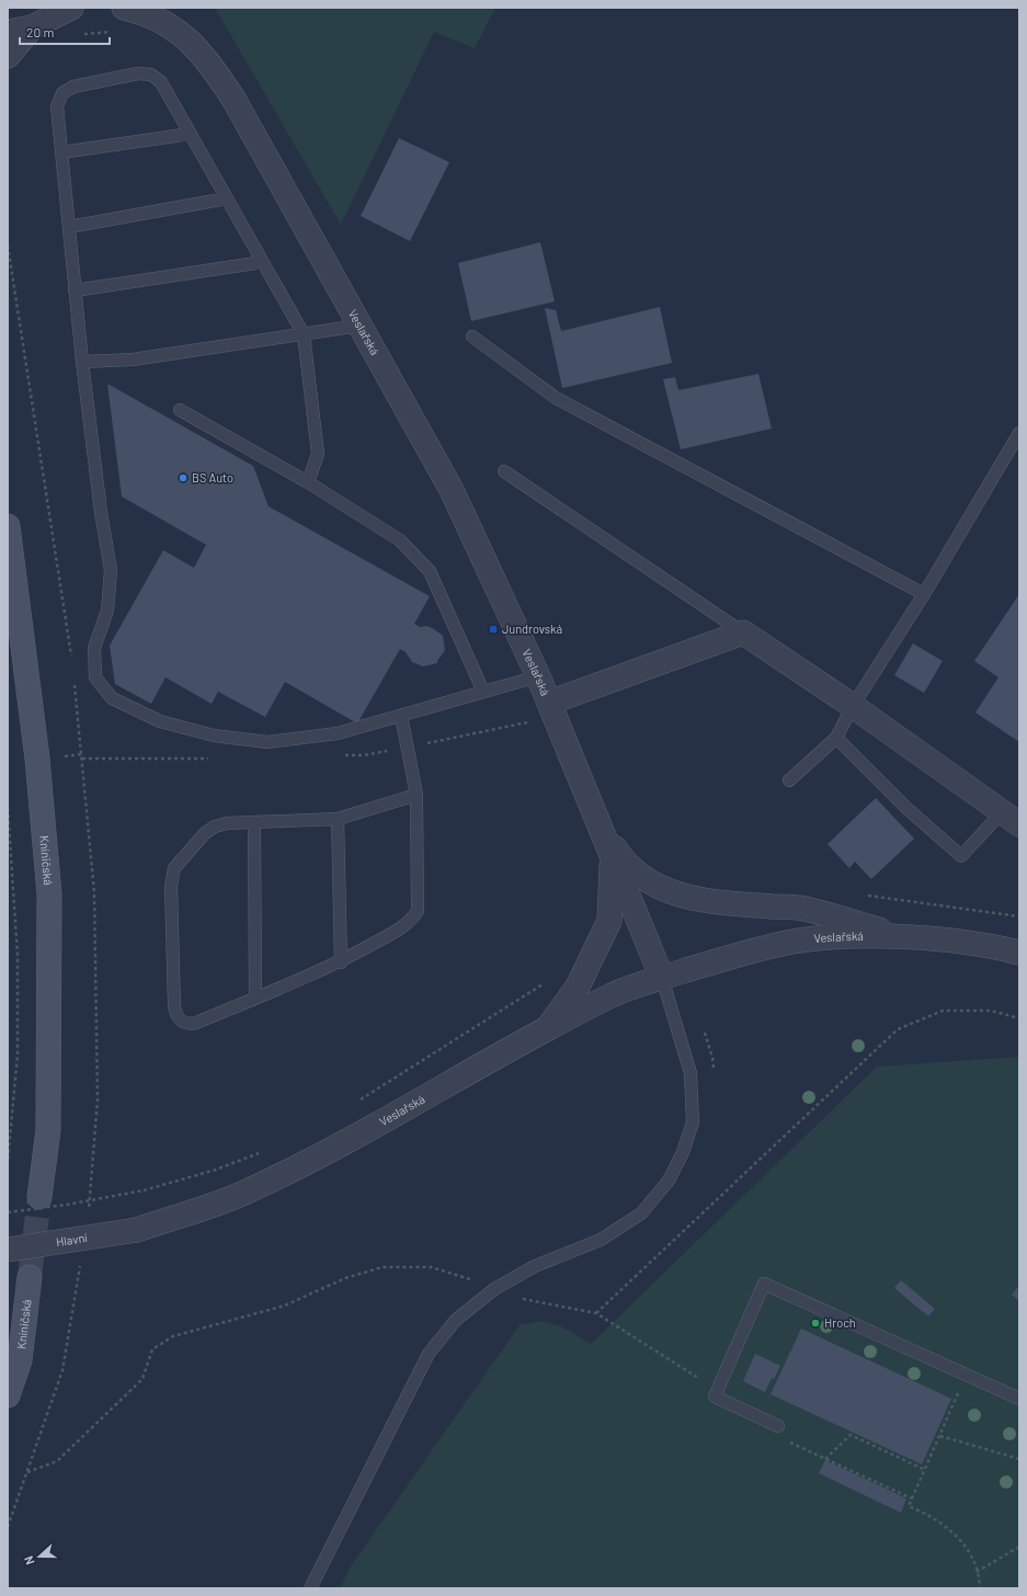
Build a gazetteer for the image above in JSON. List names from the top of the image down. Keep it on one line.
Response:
{"streets":{"main road":["Kníničská"],"street":["Veslařská","Hlavní"]},"crossings":[["Veslařská","Hlavní"]],"places":{"other":["BS Auto","Hroch"],"transit":["Jundrovská"]},"scale_bar":"20 m","north":"left"}
